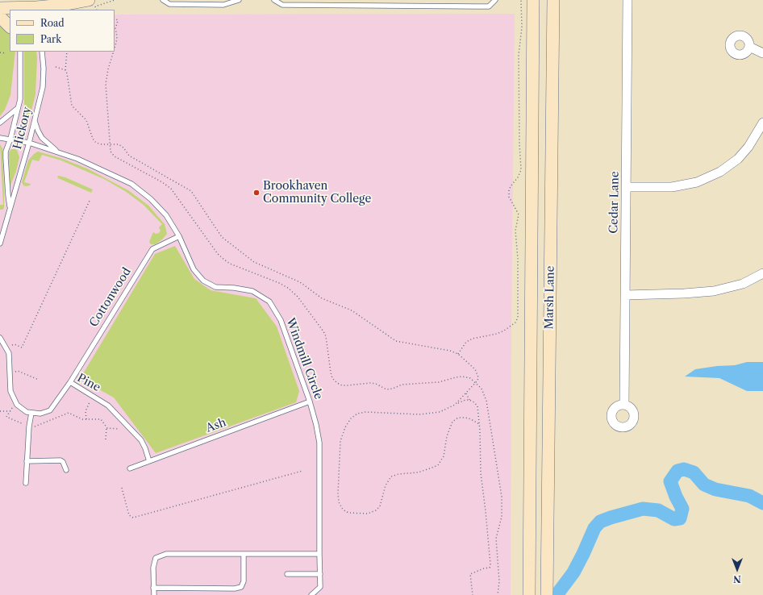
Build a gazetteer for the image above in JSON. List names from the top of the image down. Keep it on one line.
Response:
{"streets":{"main road":["Marsh Lane"],"street":["Cedar Lane"],"lane":["Hickory","Cottonwood","Windmill Circle","Pine","Ash"]},"crossings":[["Hickory","Windmill Circle"],["Cottonwood","Windmill Circle"],["Cottonwood","Pine"],["Windmill Circle","Ash"],["Pine","Ash"]],"places":["Brookhaven Community College"],"legend":["Road","Park"],"north":"bottom"}
